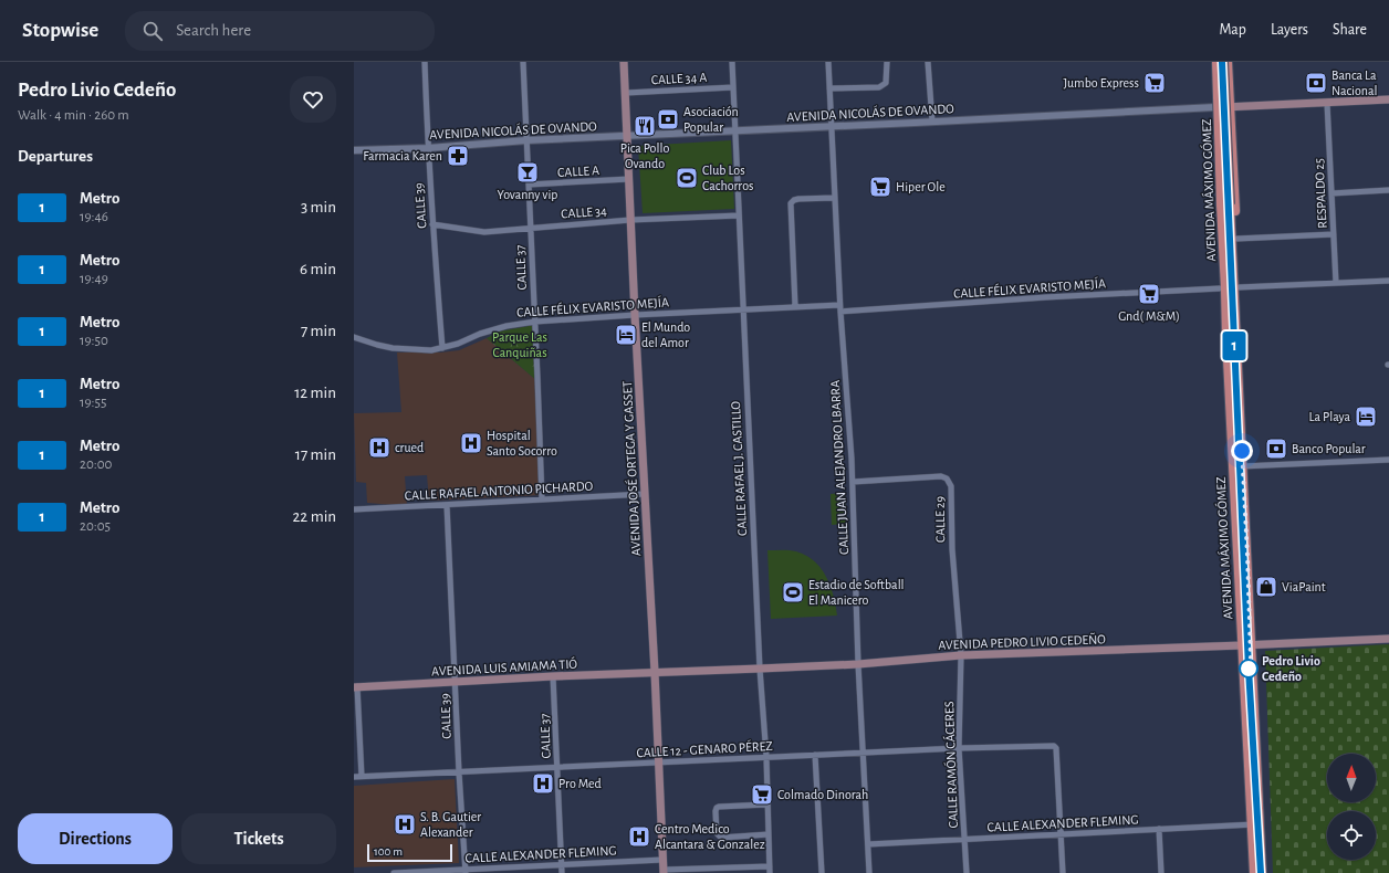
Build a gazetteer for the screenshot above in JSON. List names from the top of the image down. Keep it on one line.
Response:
{"streets":{"main road":["AVENIDA NICOLÁS DE OVANDO","AVENIDA MÁXIMO GÓMEZ","AVENIDA JOSÉ ORTEGA Y GASSET","AVENIDA PEDRO LIVIO CEDEÑO","AVENIDA LUIS AMIAMA TIÓ"],"street":["CALLE 34 A","CALLE A","RESPALDO 25","CALLE 39","CALLE 34","CALLE 37","CALLE FÉLIX EVARISTO MEJÍA","CALLE JUAN ALEJANDRO LBARRA","CALLE RAFAEL J. CASTILLO","CALLE RAFAEL ANTONIO PICHARDO","CALLE 29","CALLE 12 - GENARO PÉREZ","CALLE RAMÓN CÁCERES","CALLE ALEXANDER FLEMING"]},"crossings":[["CALLE 34 A","AVENIDA JOSÉ ORTEGA Y GASSET"],["CALLE 34 A","CALLE RAFAEL J. CASTILLO"],["AVENIDA NICOLÁS DE OVANDO","RESPALDO 25"],["AVENIDA NICOLÁS DE OVANDO","CALLE 39"],["AVENIDA NICOLÁS DE OVANDO","CALLE 37"],["AVENIDA NICOLÁS DE OVANDO","CALLE JUAN ALEJANDRO LBARRA"],["AVENIDA NICOLÁS DE OVANDO","AVENIDA JOSÉ ORTEGA Y GASSET"],["AVENIDA NICOLÁS DE OVANDO","CALLE RAFAEL J. CASTILLO"],["CALLE A","CALLE 37"],["CALLE A","AVENIDA JOSÉ ORTEGA Y GASSET"],["AVENIDA MÁXIMO GÓMEZ","AVENIDA PEDRO LIVIO CEDEÑO"],["AVENIDA MÁXIMO GÓMEZ","CALLE ALEXANDER FLEMING"],["CALLE 39","CALLE 34"],["CALLE 39","CALLE FÉLIX EVARISTO MEJÍA"],["CALLE 39","CALLE RAFAEL ANTONIO PICHARDO"],["CALLE 39","AVENIDA LUIS AMIAMA TIÓ"],["CALLE 39","CALLE 12 - GENARO PÉREZ"],["CALLE 39","CALLE ALEXANDER FLEMING"],["CALLE 34","CALLE 37"],["CALLE 34","AVENIDA JOSÉ ORTEGA Y GASSET"],["CALLE 34","CALLE RAFAEL J. CASTILLO"],["CALLE 37","CALLE FÉLIX EVARISTO MEJÍA"],["CALLE 37","CALLE RAFAEL ANTONIO PICHARDO"],["CALLE 37","AVENIDA LUIS AMIAMA TIÓ"],["CALLE 37","CALLE 12 - GENARO PÉREZ"],["CALLE 37","CALLE ALEXANDER FLEMING"],["CALLE FÉLIX EVARISTO MEJÍA","CALLE JUAN ALEJANDRO LBARRA"],["CALLE FÉLIX EVARISTO MEJÍA","AVENIDA JOSÉ ORTEGA Y GASSET"],["CALLE FÉLIX EVARISTO MEJÍA","CALLE RAFAEL J. CASTILLO"],["CALLE JUAN ALEJANDRO LBARRA","CALLE 29"],["CALLE JUAN ALEJANDRO LBARRA","AVENIDA PEDRO LIVIO CEDEÑO"],["CALLE JUAN ALEJANDRO LBARRA","CALLE 12 - GENARO PÉREZ"],["CALLE JUAN ALEJANDRO LBARRA","CALLE ALEXANDER FLEMING"],["AVENIDA JOSÉ ORTEGA Y GASSET","CALLE RAFAEL ANTONIO PICHARDO"],["AVENIDA JOSÉ ORTEGA Y GASSET","AVENIDA PEDRO LIVIO CEDEÑO"],["AVENIDA JOSÉ ORTEGA Y GASSET","AVENIDA LUIS AMIAMA TIÓ"],["AVENIDA JOSÉ ORTEGA Y GASSET","CALLE 12 - GENARO PÉREZ"],["AVENIDA JOSÉ ORTEGA Y GASSET","CALLE ALEXANDER FLEMING"],["CALLE RAFAEL J. CASTILLO","AVENIDA PEDRO LIVIO CEDEÑO"],["CALLE RAFAEL J. CASTILLO","CALLE 12 - GENARO PÉREZ"],["CALLE 29","AVENIDA PEDRO LIVIO CEDEÑO"],["CALLE 29","CALLE RAMÓN CÁCERES"],["AVENIDA PEDRO LIVIO CEDEÑO","AVENIDA LUIS AMIAMA TIÓ"],["AVENIDA PEDRO LIVIO CEDEÑO","CALLE RAMÓN CÁCERES"],["CALLE 12 - GENARO PÉREZ","CALLE RAMÓN CÁCERES"],["CALLE 12 - GENARO PÉREZ","CALLE ALEXANDER FLEMING"],["CALLE RAMÓN CÁCERES","CALLE ALEXANDER FLEMING"]],"parks":["Parque Las Canquiñas"],"places":{"supermarket":["Jumbo Express","Hiper Ole","Gnd( M&M)","Colmado Dinorah"],"bank":["Banca La Nacional","Asociación Popular","Banco Popular"],"restaurant":["Pica Pollo Ovando"],"pharmacy":["Farmacia Karen"],"bar":["Yovanny vip"],"sports":["Club Los Cachorros","Estadio de Softball El Manicero"],"hotel":["El Mundo del Amor","La Playa"],"hospital":["Hospital Santo Socorro","crued","Pro Med","S. B. Gautier Alexander","Centro Medico Alcantara & Gonzalez"],"shop":["ViaPaint"],"other":["Pedro Livio Cedeño"]},"lines":["metro line 1"],"scale_bar":"100 m","north":"top","page":{"header":"Stopwise","search":"Search here","nav":["Map","Layers","Share"],"heading":[["Pedro Livio Cedeño","Walk · 4 min · 260 m"],"Departures"],"on_map":"1","list":[{"mark":"1","name":"Metro","note":"19:46","value":"3 min"},{"mark":"1","name":"Metro","note":"19:49","value":"6 min"},{"mark":"1","name":"Metro","note":"19:50","value":"7 min"},{"mark":"1","name":"Metro","note":"19:55","value":"12 min"},{"mark":"1","name":"Metro","note":"20:00","value":"17 min"},{"mark":"1","name":"Metro","note":"20:05","value":"22 min"}],"buttons":["Directions","Tickets"],"scale":"100 m"}}
